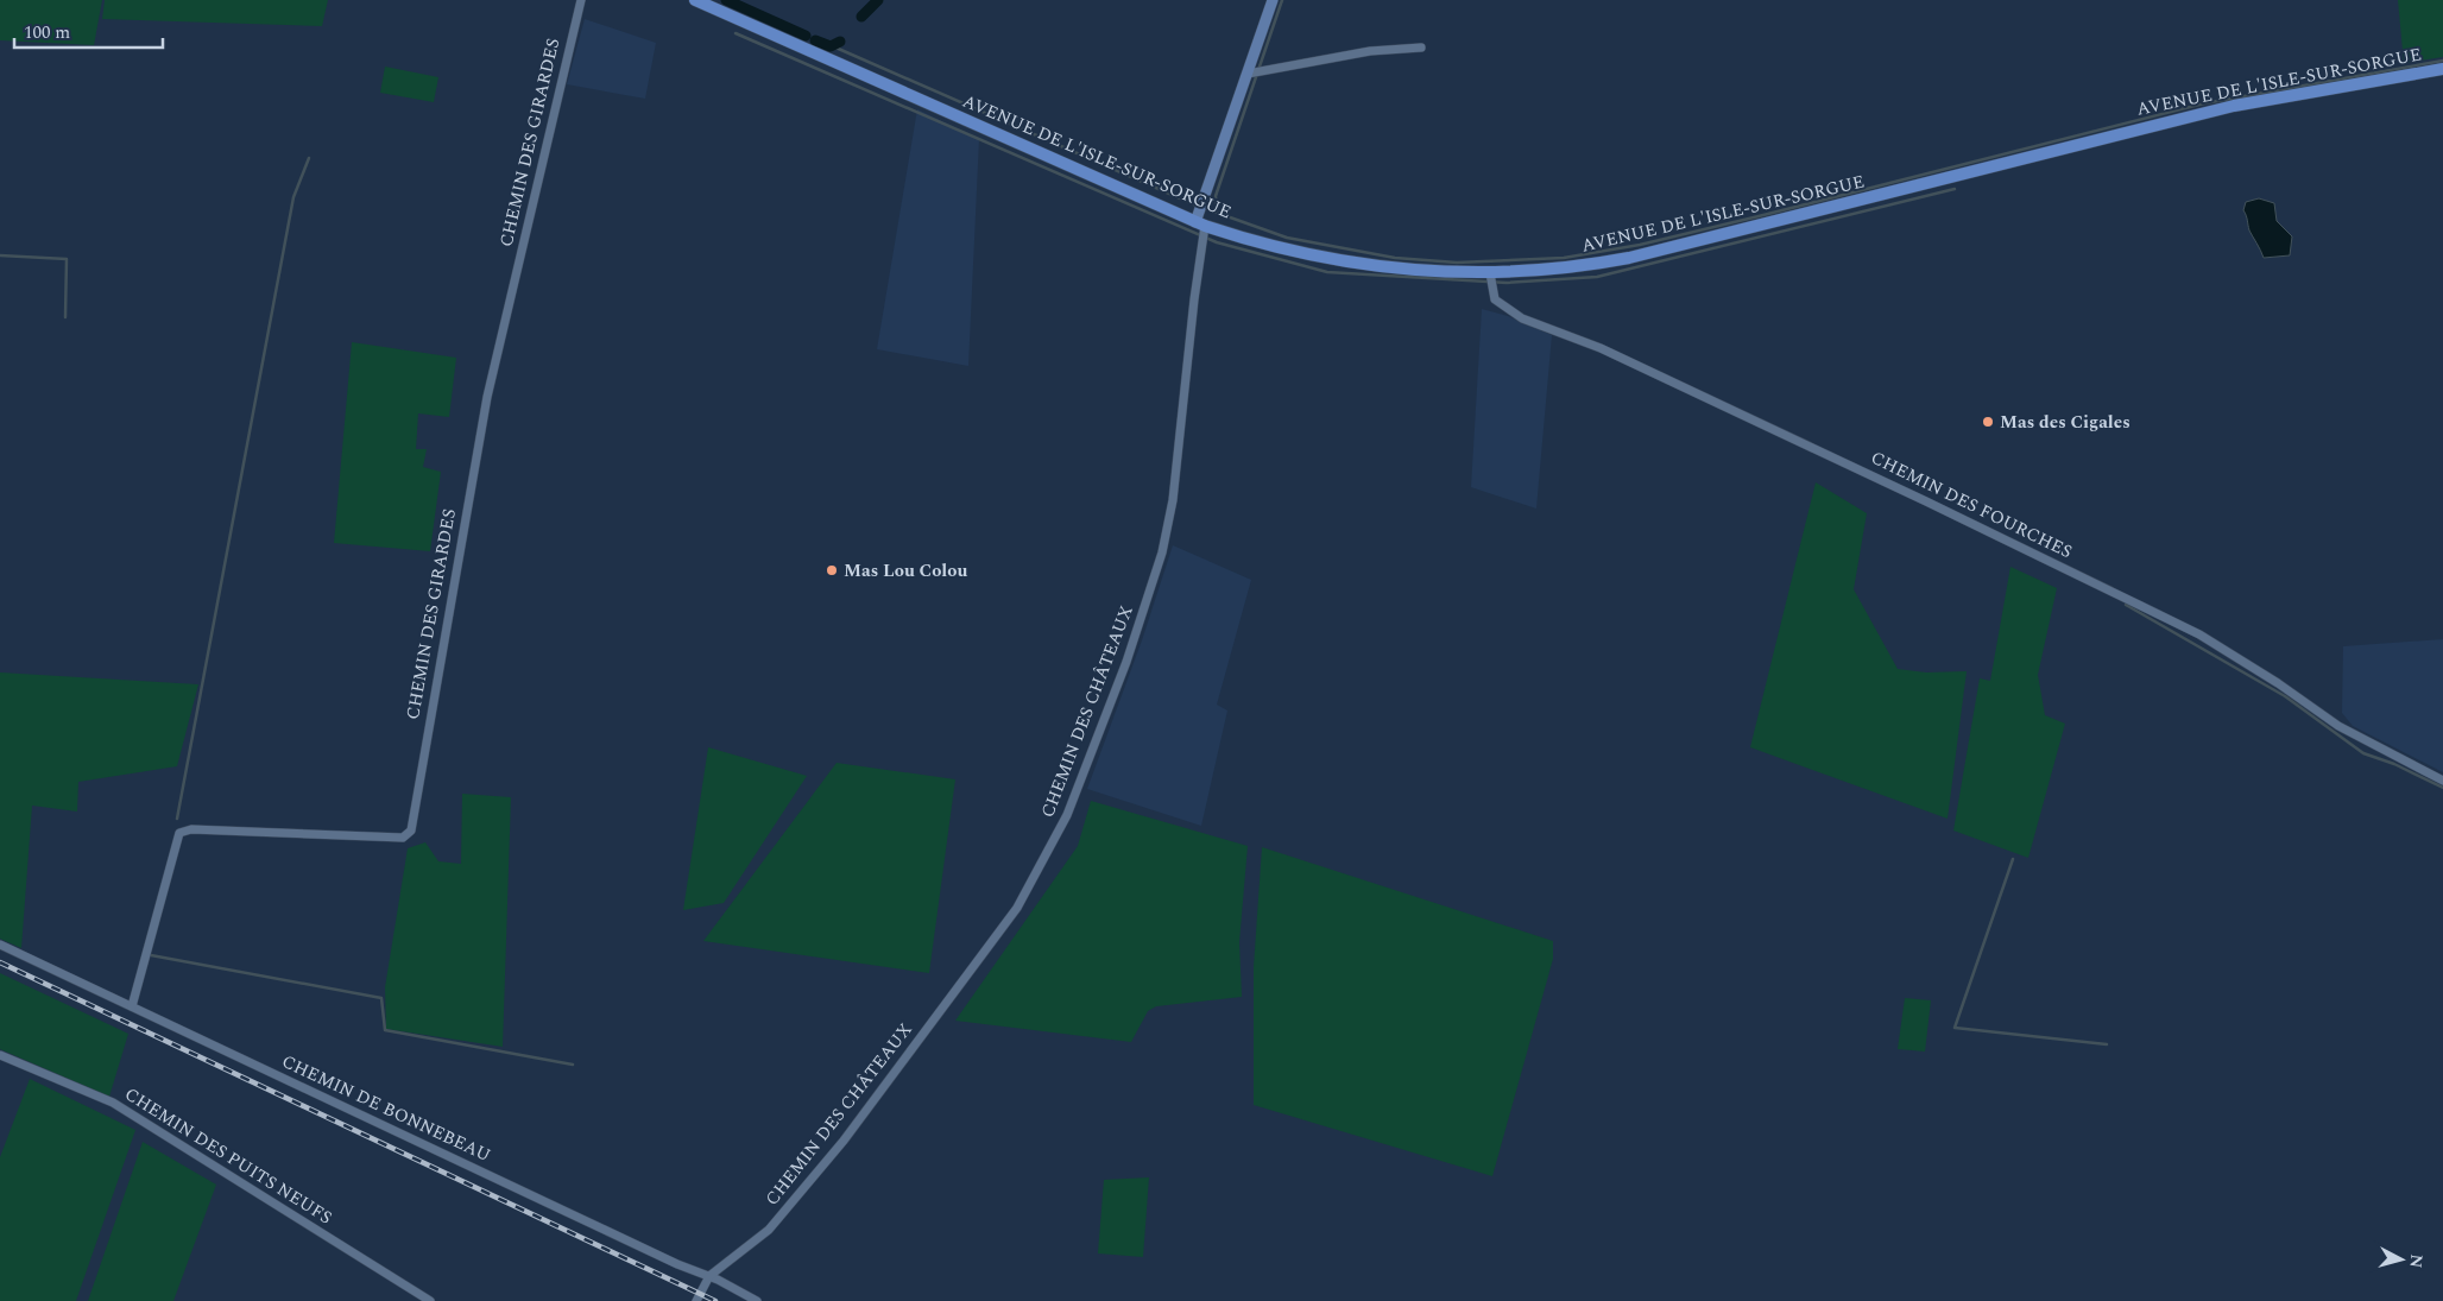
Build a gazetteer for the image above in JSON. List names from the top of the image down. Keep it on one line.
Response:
{"streets":{"main road":["AVENUE DE L'ISLE-SUR-SORGUE"],"street":["CHEMIN DES GIRARDES","CHEMIN DES FOURCHES","CHEMIN DES CHÂTEAUX","CHEMIN DE BONNEBEAU","CHEMIN DES PUITS NEUFS"]},"crossings":[["AVENUE DE L'ISLE-SUR-SORGUE","CHEMIN DES FOURCHES"],["AVENUE DE L'ISLE-SUR-SORGUE","CHEMIN DES CHÂTEAUX"],["CHEMIN DES GIRARDES","CHEMIN DE BONNEBEAU"],["CHEMIN DES CHÂTEAUX","CHEMIN DE BONNEBEAU"]],"places":["Mas des Cigales","Mas Lou Colou"],"scale_bar":"100 m","north":"right"}
